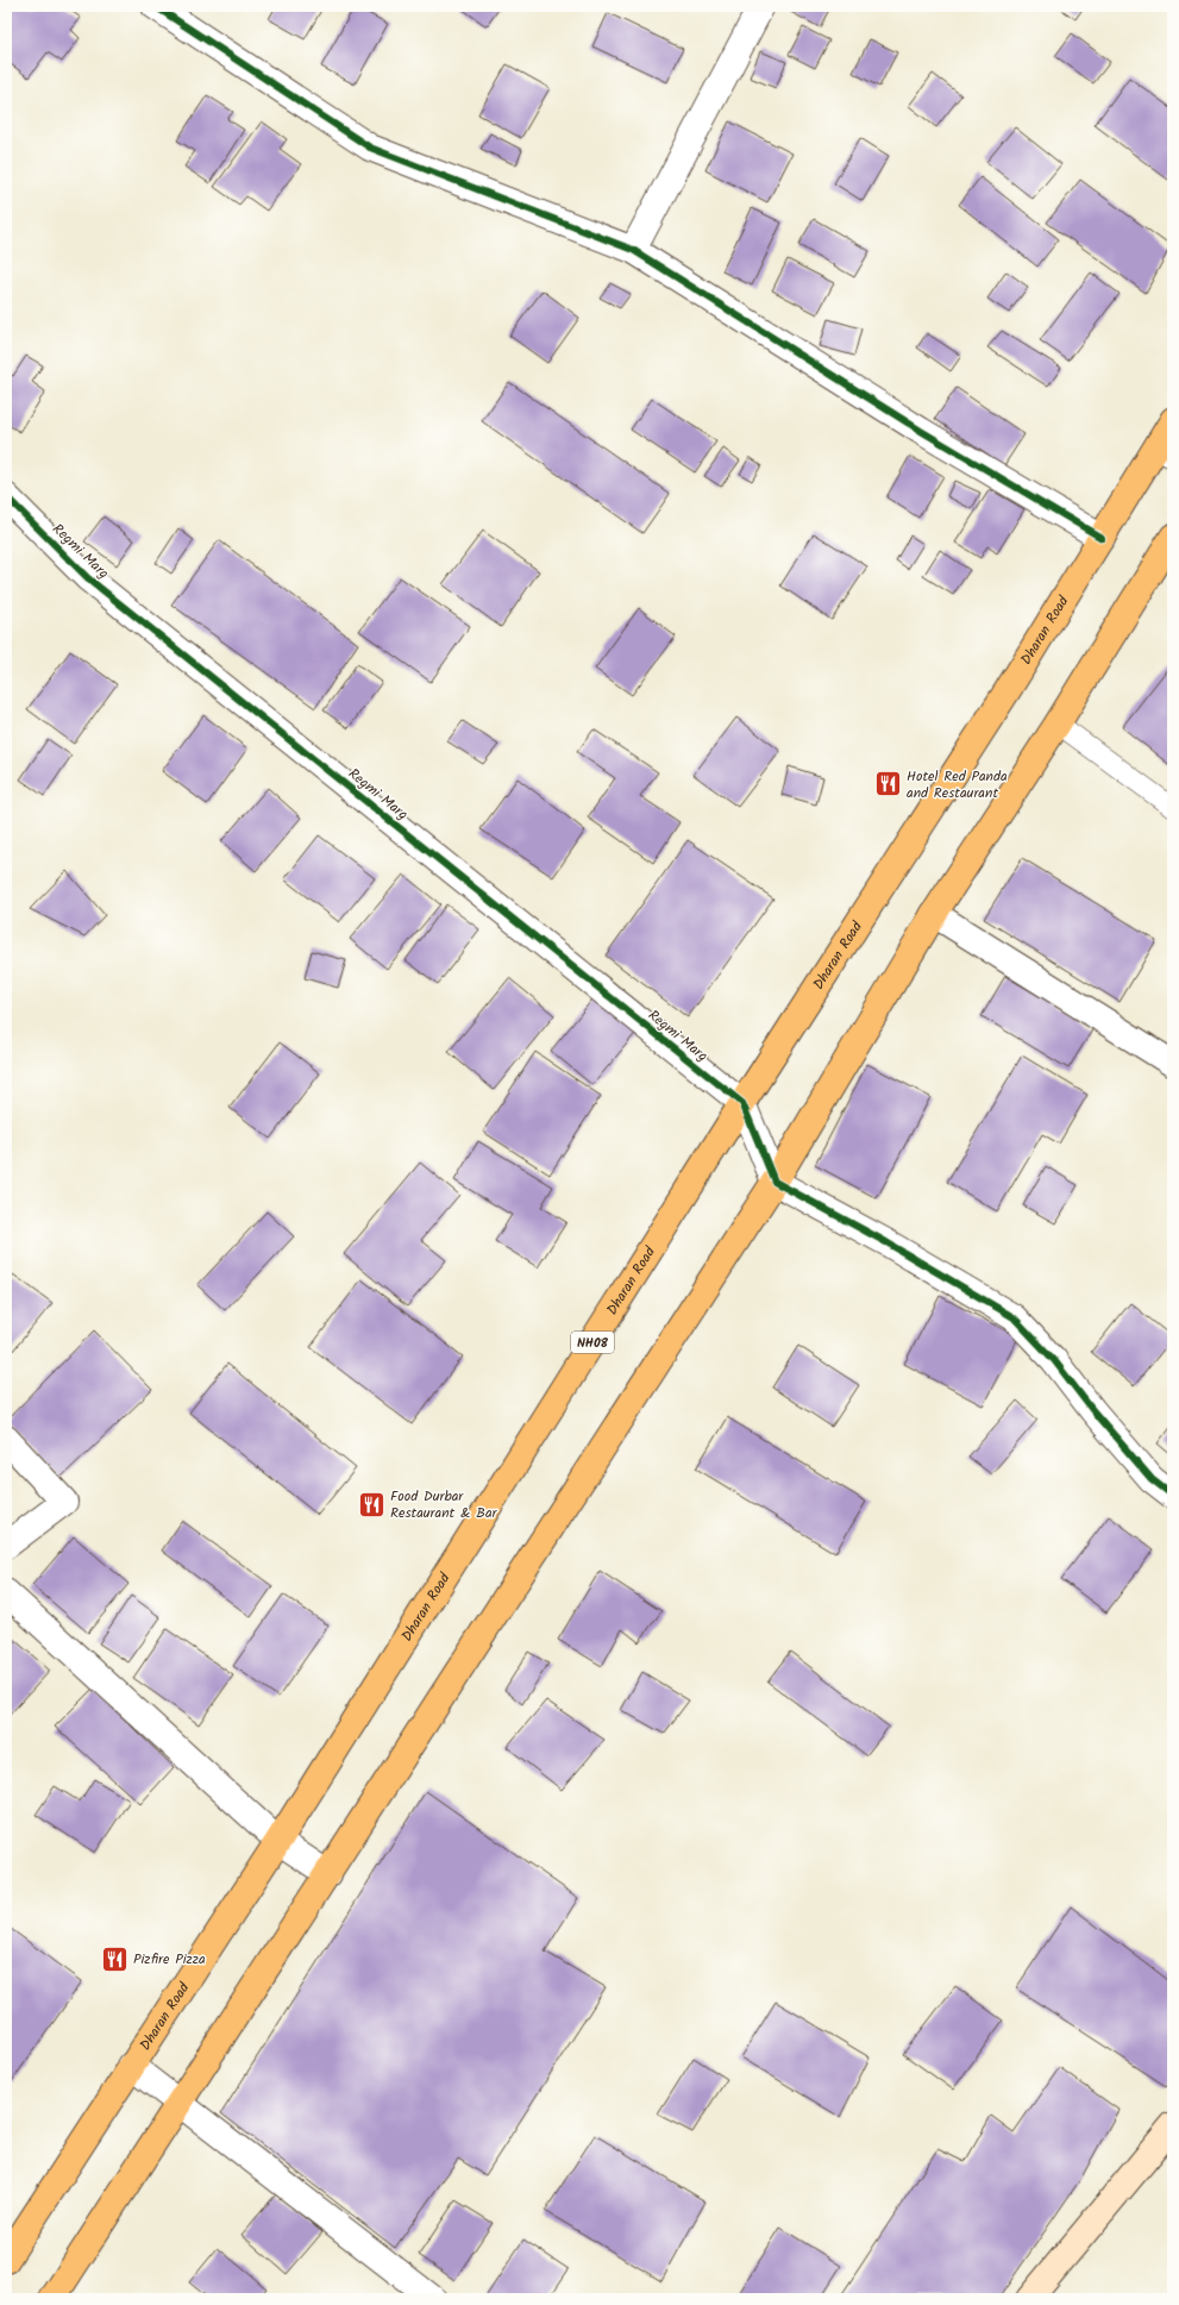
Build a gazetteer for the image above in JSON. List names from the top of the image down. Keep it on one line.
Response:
{"streets":{"main road":["Dharan Road","NH08"],"street":["Regmi Marg"]},"crossings":[["Regmi Marg","Dharan Road"]],"places":{"restaurant":["Hotel Red Panda and Restaurant","Food Durbar Restaurant & Bar","Pizfire Pizza"]}}
